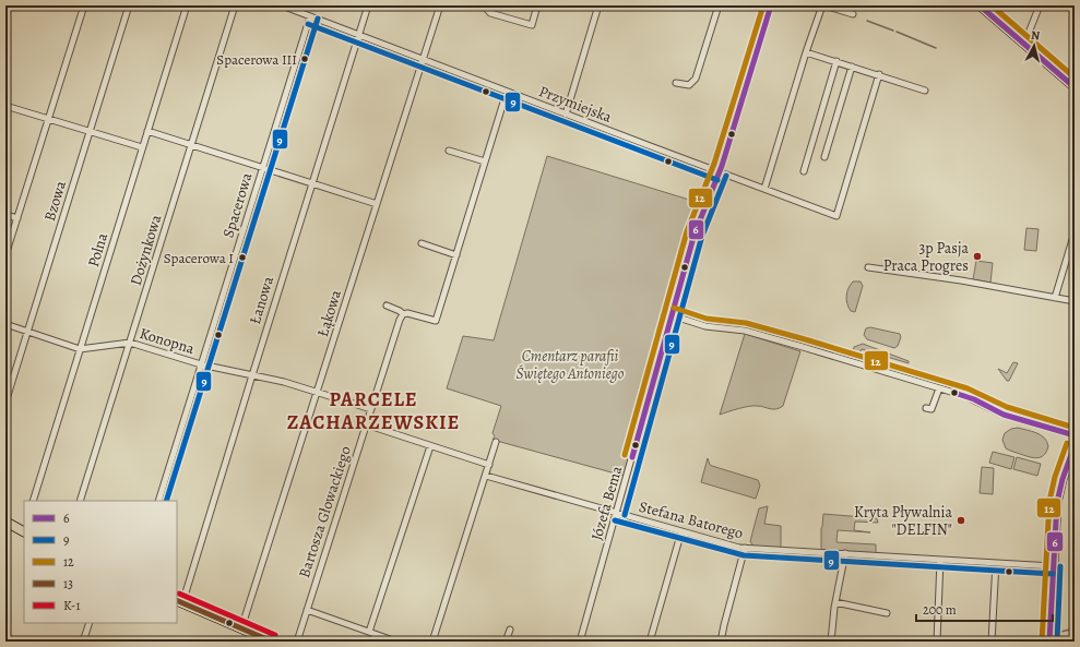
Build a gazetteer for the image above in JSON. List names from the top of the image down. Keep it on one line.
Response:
{"streets":{"street":["Przymiejska","Bzowa","Spacerowa","Polna","Dożynkowa","Łanowa","Łąkowa","Konopna","Józefa Bema","Bartosza Głowackiego","Stefana Batorego"]},"crossings":[["Przymiejska","Spacerowa"],["Przymiejska","Łanowa"],["Przymiejska","Łąkowa"],["Przymiejska","Józefa Bema"],["Bzowa","Konopna"],["Spacerowa","Konopna"],["Polna","Konopna"],["Dożynkowa","Konopna"],["Łanowa","Konopna"],["Łąkowa","Konopna"],["Konopna","Bartosza Głowackiego"],["Józefa Bema","Stefana Batorego"]],"districts":["PARCELE ZACHARZEWSKIE"],"parks":["Cmentarz parafii Świętego Antoniego"],"places":["Spacerowa III","3p Pasja Praca Progres","Spacerowa I","Kryta Pływalnia \"DELFIN\""],"lines":["transit line 6","transit line 12","transit line 9","transit line K-1","transit line 13"],"legend":["6","9","12","13","K-1"],"scale_bar":"200 m","north":"top"}
